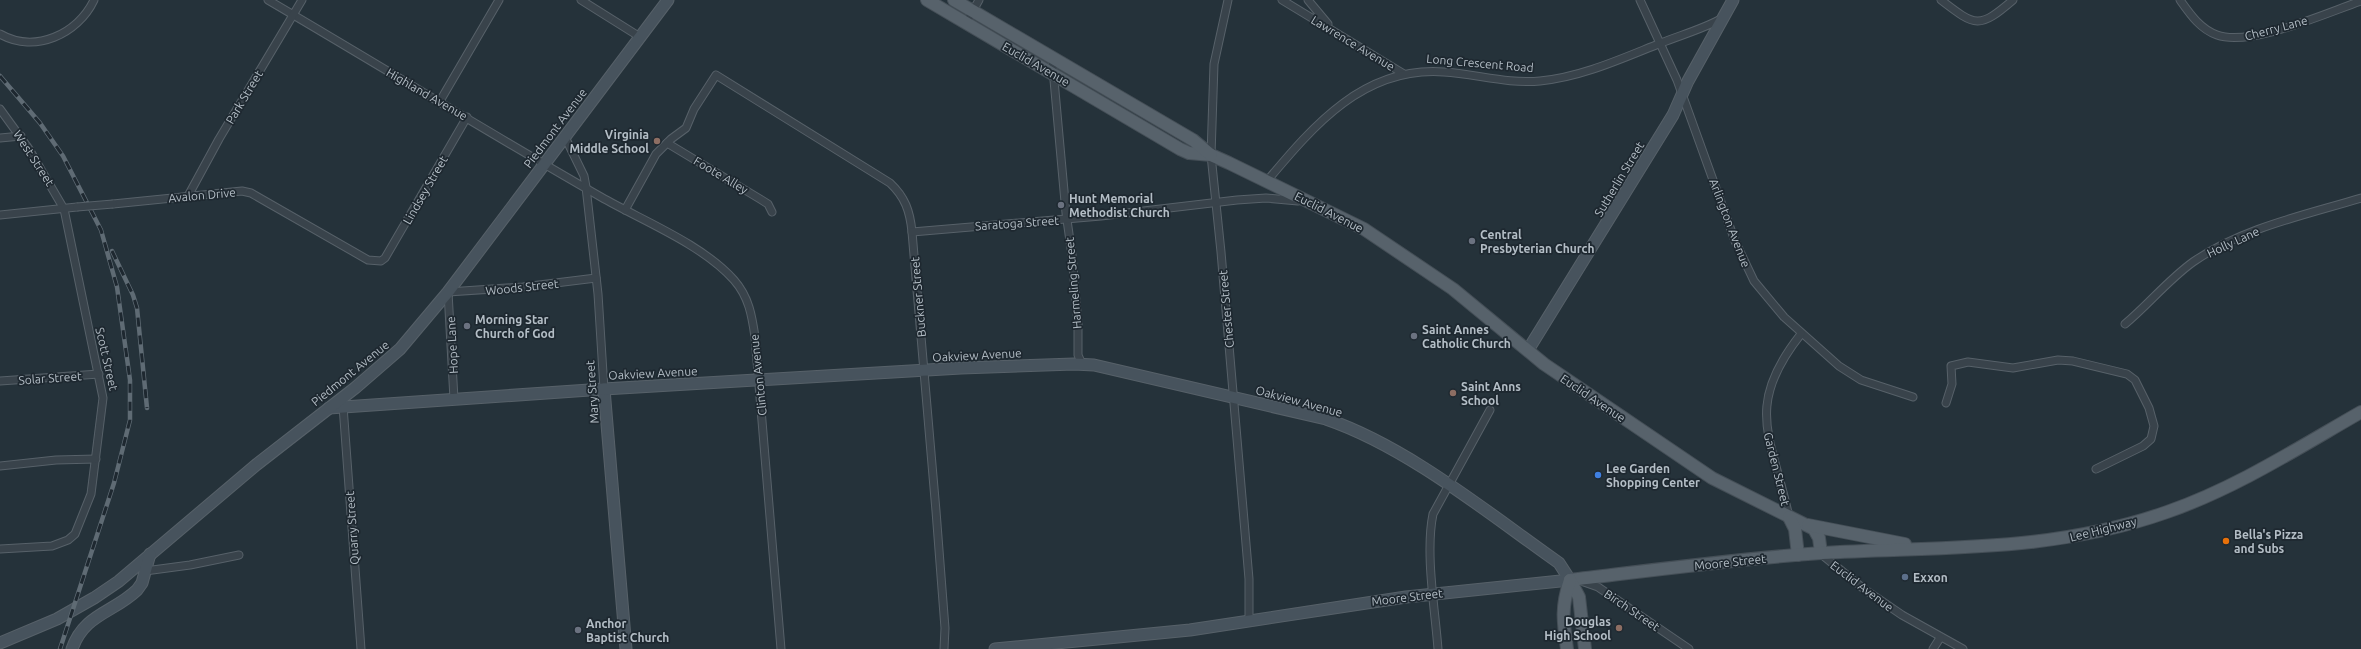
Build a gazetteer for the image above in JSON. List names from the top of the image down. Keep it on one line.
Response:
{"streets":{"main road":["Euclid Avenue","Piedmont Avenue","Sutherlin Street","Oakview Avenue","Mary Street","Lee Highway","Moore Street"],"street":["Cherry Lane","Lawrence Avenue","Long Crescent Road","Highland Avenue","Park Street","West Street","Foote Alley","Lindsey Street","Avalon Drive","Saratoga Street","Arlington Avenue","Holly Lane","Harmeling Street","Woods Street","Buckner Street","Chester Street","Hope Lane","Scott Street","Clinton Avenue","Solar Street","Garden Street","Quarry Street","Birch Street"]},"crossings":[["Lawrence Avenue","Long Crescent Road"],["Long Crescent Road","Euclid Avenue"],["Long Crescent Road","Sutherlin Street"],["Long Crescent Road","Arlington Avenue"],["Euclid Avenue","Sutherlin Street"],["Euclid Avenue","Saratoga Street"],["Euclid Avenue","Harmeling Street"],["Euclid Avenue","Chester Street"],["Euclid Avenue","Garden Street"],["Euclid Avenue","Lee Highway"],["Euclid Avenue","Moore Street"],["Highland Avenue","Park Street"],["Highland Avenue","Piedmont Avenue"],["Highland Avenue","Lindsey Street"],["Highland Avenue","Clinton Avenue"],["Highland Avenue","Mary Street"],["Park Street","Avalon Drive"],["Piedmont Avenue","Woods Street"],["Piedmont Avenue","Hope Lane"],["Piedmont Avenue","Oakview Avenue"],["Piedmont Avenue","Mary Street"],["West Street","Avalon Drive"],["West Street","Scott Street"],["Foote Alley","Buckner Street"],["Sutherlin Street","Arlington Avenue"],["Lindsey Street","Avalon Drive"],["Avalon Drive","Scott Street"],["Saratoga Street","Harmeling Street"],["Saratoga Street","Buckner Street"],["Saratoga Street","Chester Street"],["Arlington Avenue","Garden Street"],["Harmeling Street","Oakview Avenue"],["Woods Street","Hope Lane"],["Woods Street","Mary Street"],["Buckner Street","Oakview Avenue"],["Chester Street","Oakview Avenue"],["Chester Street","Moore Street"],["Hope Lane","Oakview Avenue"],["Oakview Avenue","Clinton Avenue"],["Oakview Avenue","Mary Street"],["Oakview Avenue","Quarry Street"],["Oakview Avenue","Moore Street"],["Oakview Avenue","Birch Street"],["Scott Street","Solar Street"],["Clinton Avenue","Mary Street"],["Lee Highway","Moore Street"],["Moore Street","Birch Street"]],"places":["Virginia Middle School","Hunt Memorial Methodist Church","Central Presbyterian Church","Morning Star Church of God","Saint Annes Catholic Church","Saint Anns School","Lee Garden Shopping Center","Bella's Pizza and Subs","Exxon","Douglas High School","Anchor Baptist Church"]}
